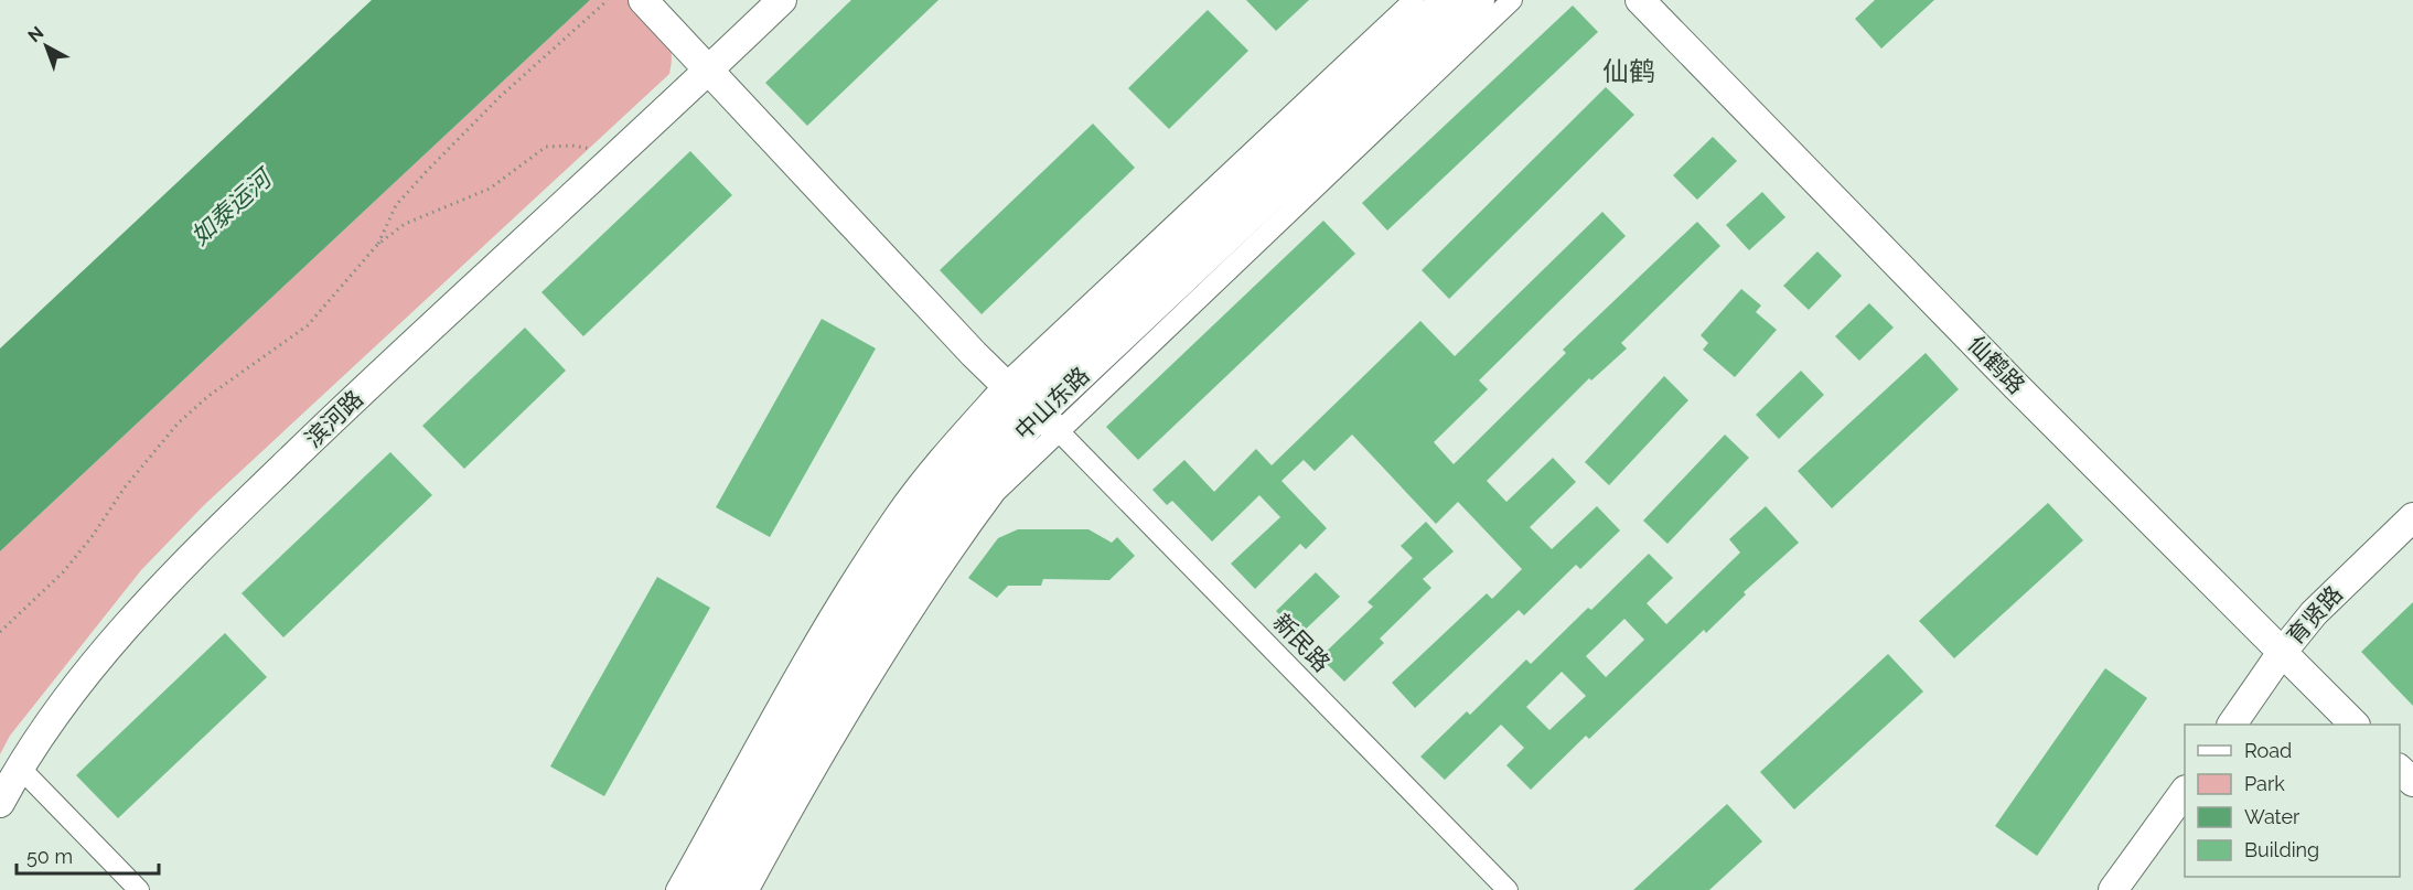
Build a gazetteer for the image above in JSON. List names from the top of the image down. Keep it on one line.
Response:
{"streets":{"main road":["中山东路"],"street":["仙鹤路","滨河路","育贤路","新民路"]},"crossings":[["仙鹤路","育贤路"],["中山东路","新民路"]],"districts":["仙鹤"],"water":["如泰运河"],"legend":["Road","Park","Water","Building"],"scale_bar":"50 m","north":"top left"}
